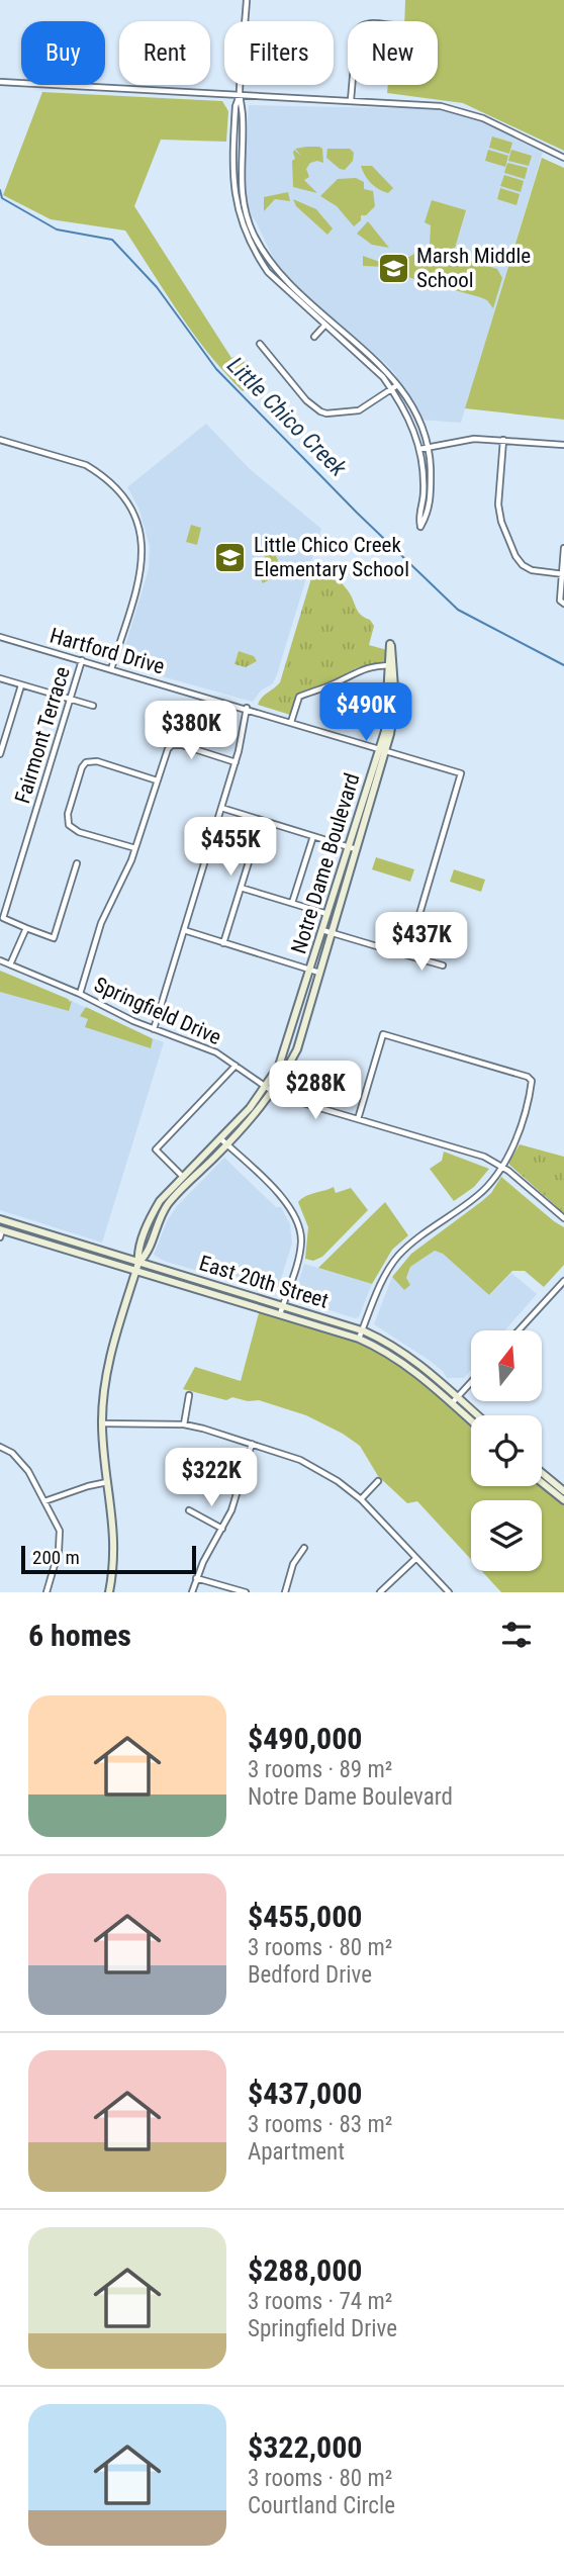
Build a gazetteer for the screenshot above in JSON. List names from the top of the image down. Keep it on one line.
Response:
{"streets":{"street":["Hartford Drive","Fairmont Terrace","Notre Dame Boulevard","Springfield Drive","East 20th Street"]},"crossings":[["Hartford Drive","Fairmont Terrace"],["Hartford Drive","Notre Dame Boulevard"],["Notre Dame Boulevard","Springfield Drive"],["Notre Dame Boulevard","East 20th Street"]],"water":["Little Chico Creek"],"places":{"school or university":["Marsh Middle School","Little Chico Creek Elementary School"]},"scale_bar":"200 m","north":"top","page":{"chip":["Buy","Rent","Filters","New"],"price":["$490K","$380K","$455K","$437K","$288K","$322K"],"scale":"200 m","heading":"6 homes","list":[{"name":"$490,000","note":"3 rooms · 89 m² · Notre Dame Boulevard"},{"name":"$455,000","note":"3 rooms · 80 m² · Bedford Drive"},{"name":"$437,000","note":"3 rooms · 83 m² · Apartment"},{"name":"$288,000","note":"3 rooms · 74 m² · Springfield Drive"},{"name":"$322,000","note":"3 rooms · 80 m² · Courtland Circle"}]}}
